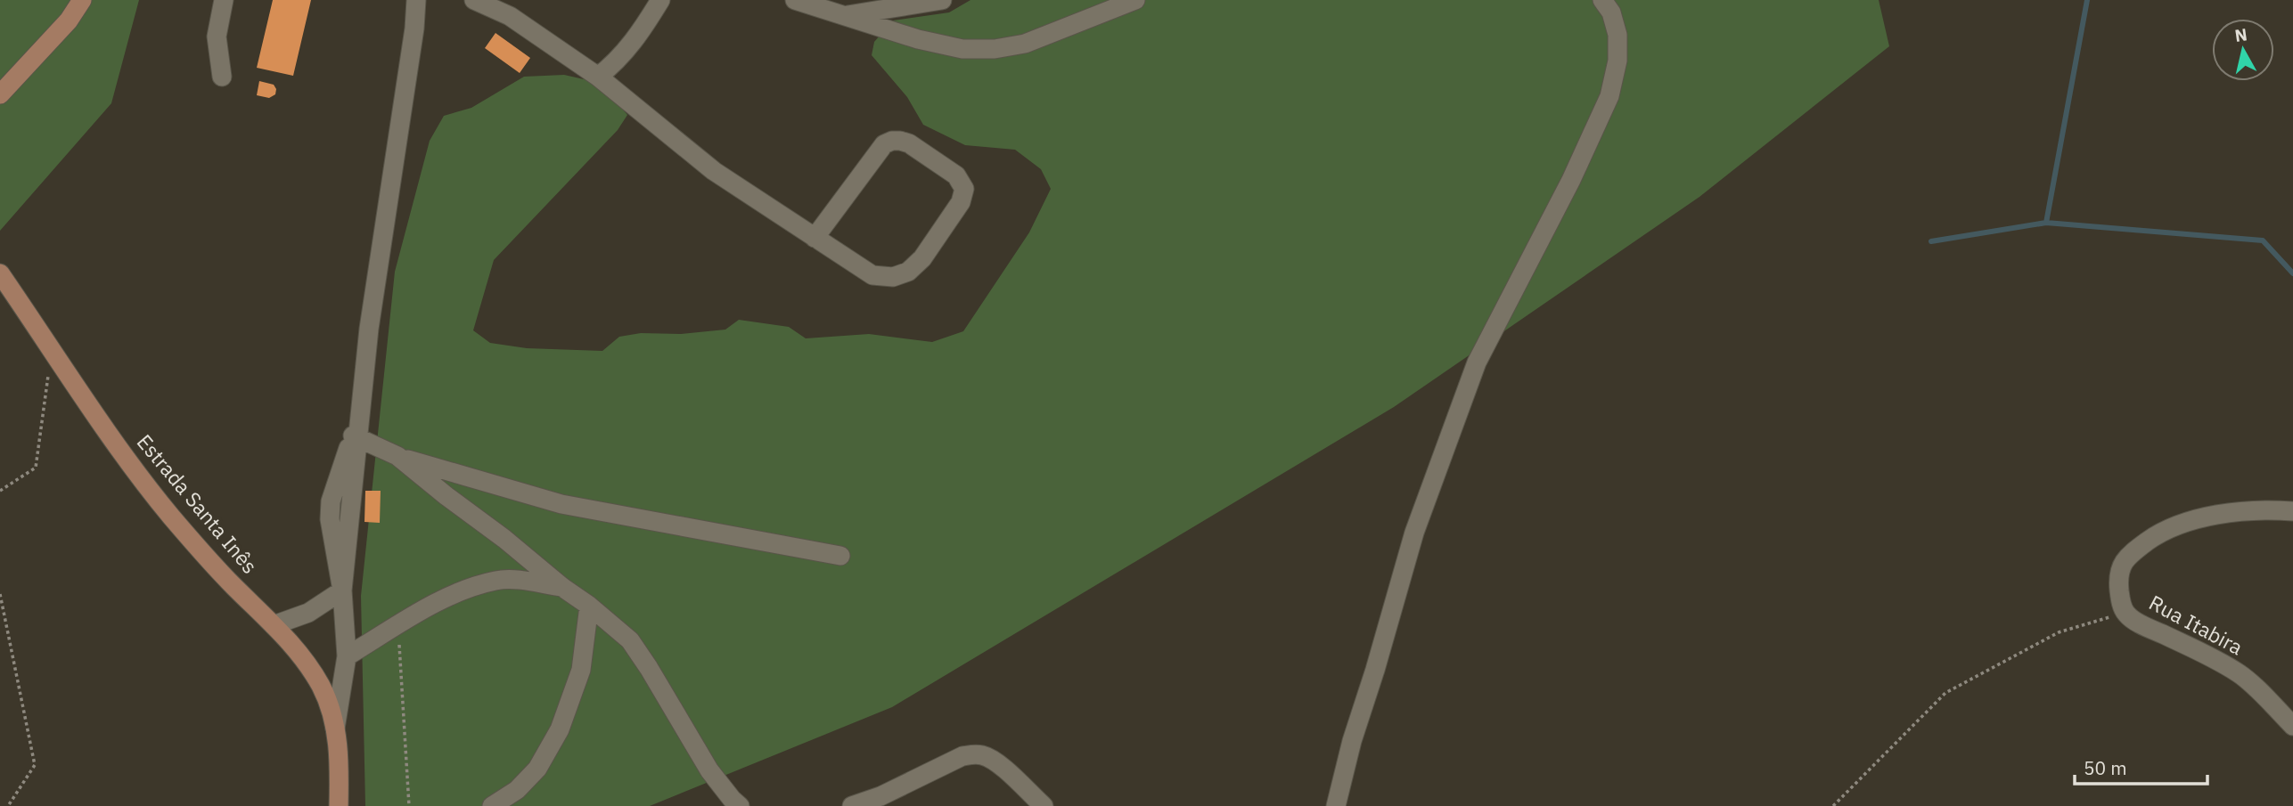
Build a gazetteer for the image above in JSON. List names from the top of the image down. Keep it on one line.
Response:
{"streets":{"main road":["Estrada Santa Inês"],"street":["Rua Itabira"]},"scale_bar":"50 m","north":"top"}
